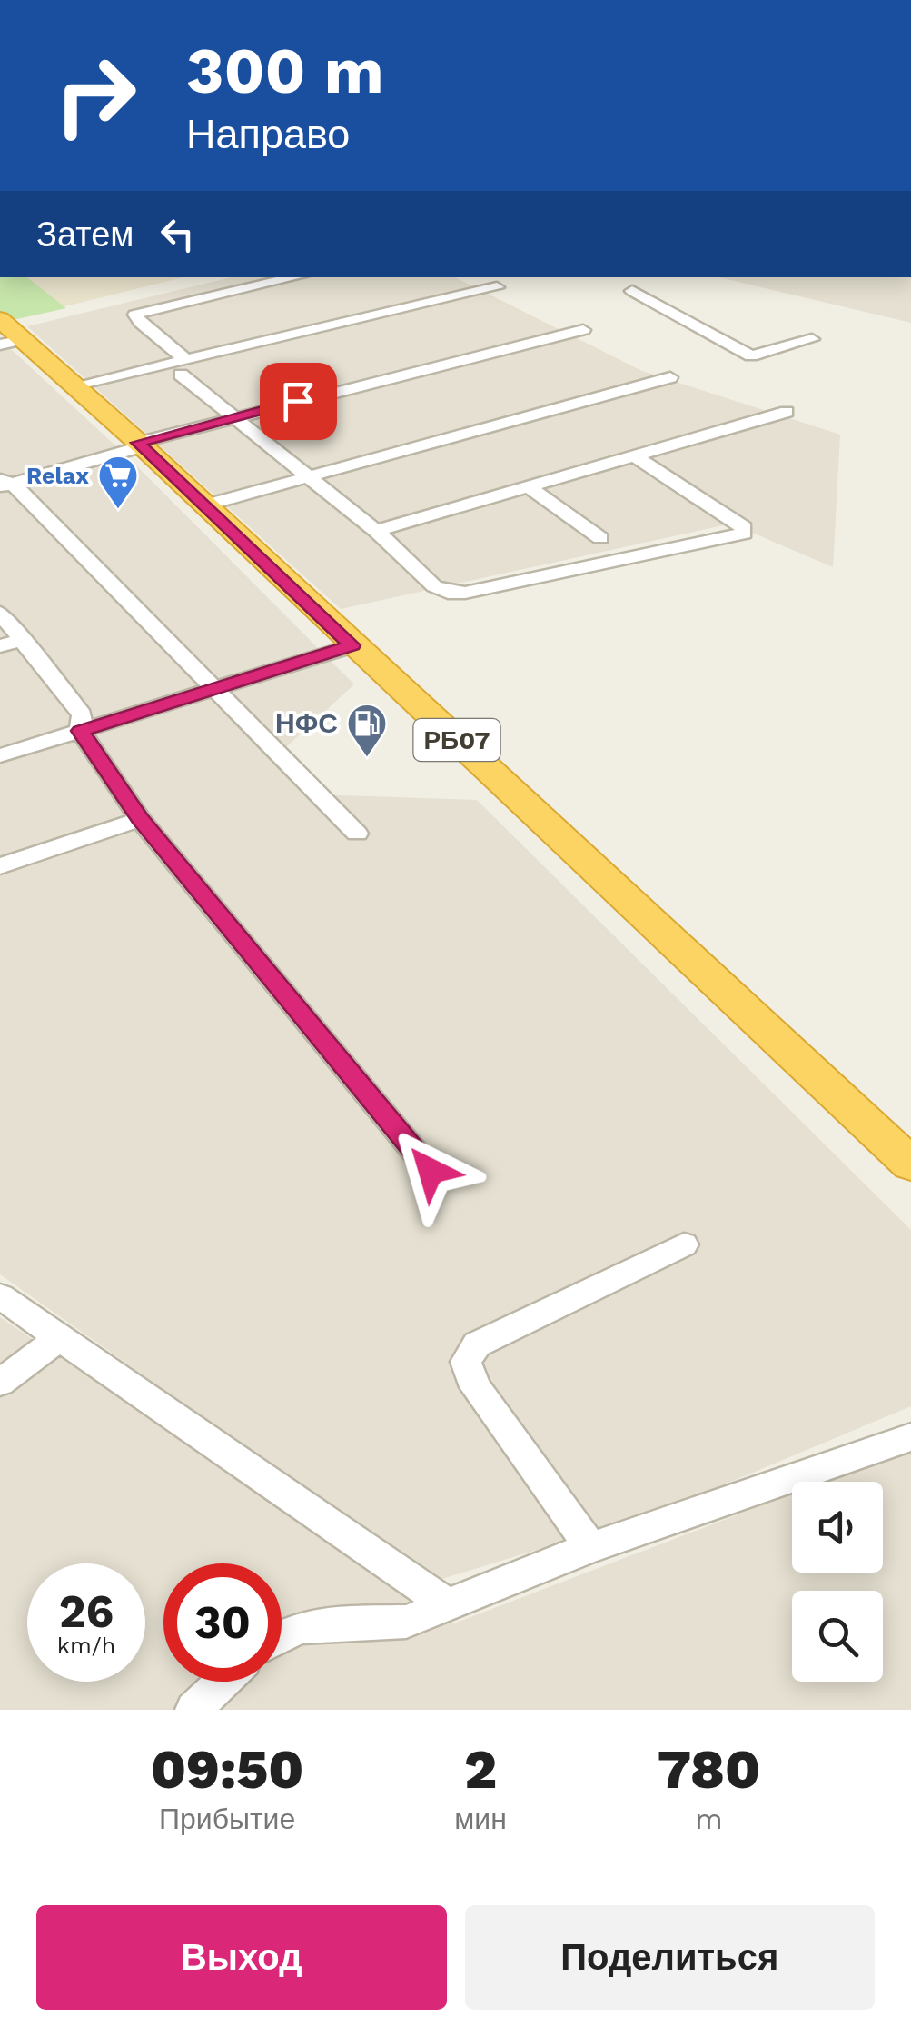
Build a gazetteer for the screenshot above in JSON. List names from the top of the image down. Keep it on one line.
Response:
{"streets":{"highway":["РБ07"]},"places":{"supermarket":["Relax"],"fuel station":["НФС"]},"page":{"turn":["300 m","Направо"],"then":"Затем","speed":"26 km/h","limit":"30","eta":["09:50","Прибытие","2","мин","780","m"],"buttons":["Выход","Поделиться"]}}
